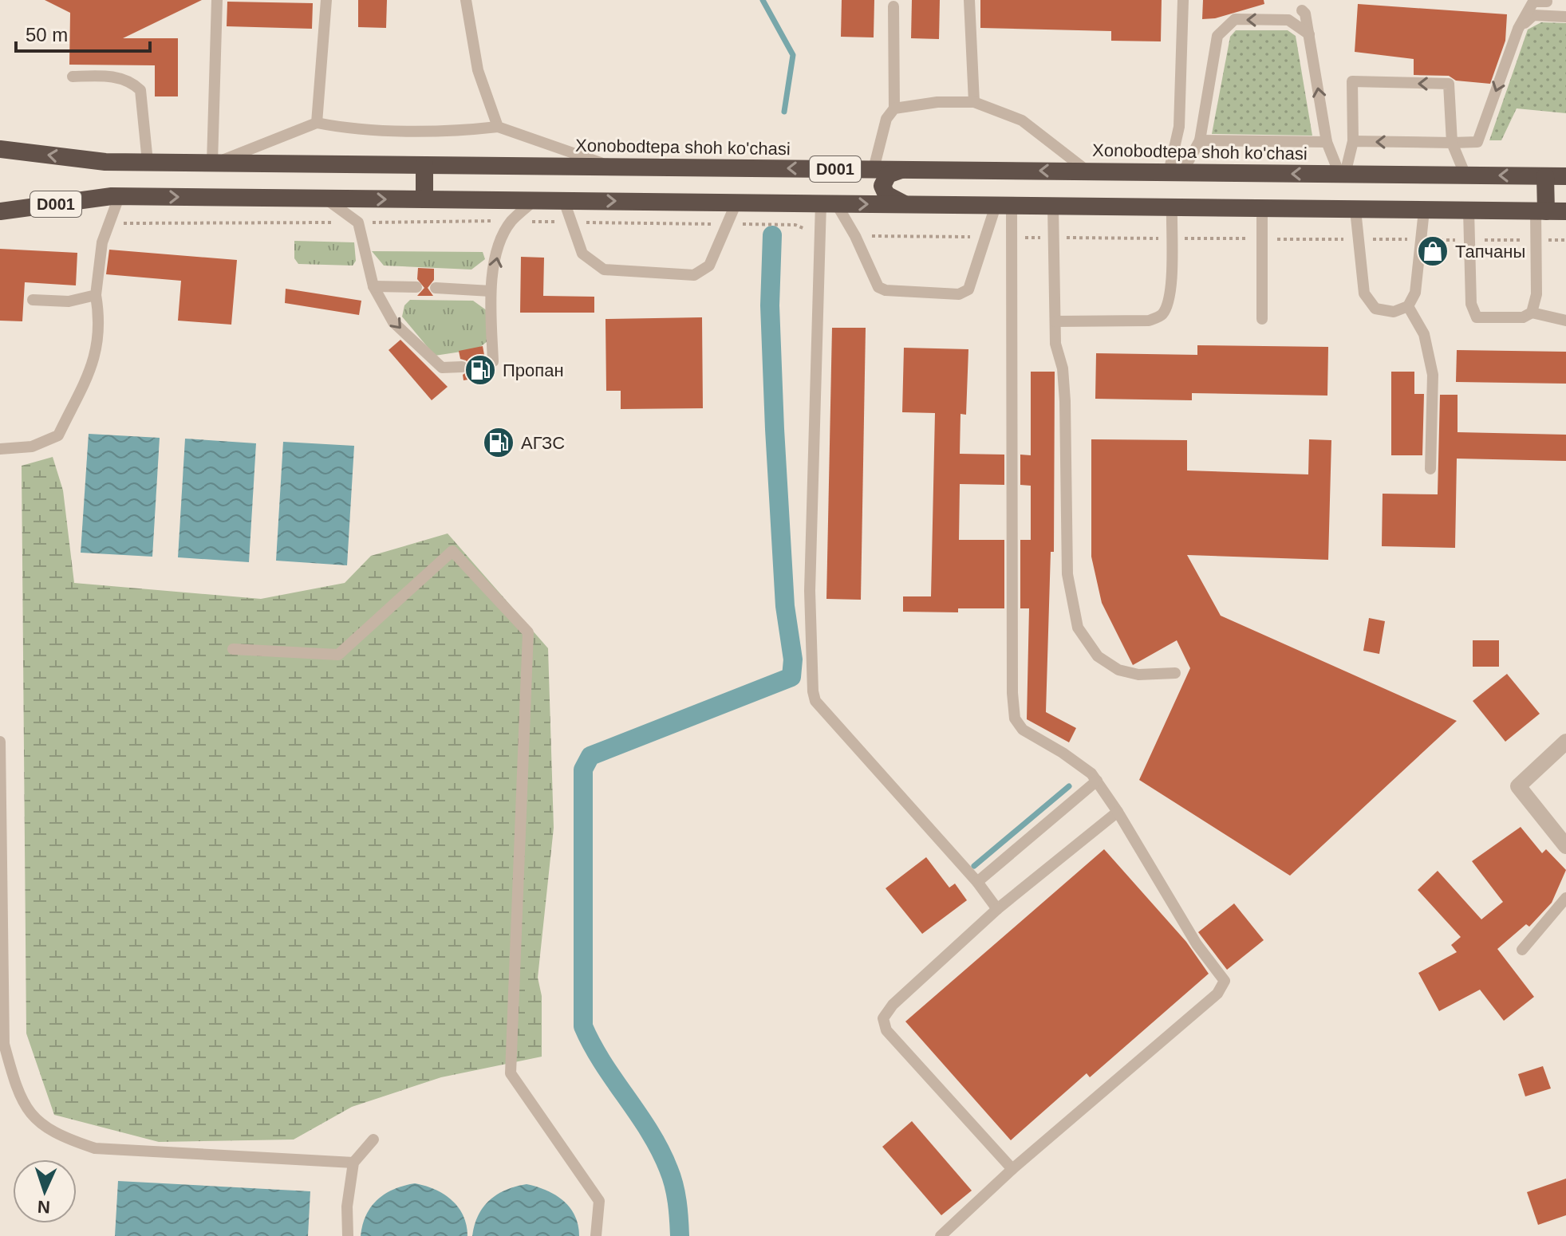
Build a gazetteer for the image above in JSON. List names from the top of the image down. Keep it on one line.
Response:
{"streets":{"highway":["Xonobodtepa shoh ko'chasi","D001"]},"places":{"shop":["Тапчаны"],"fuel station":["Пропан","АГЗС"]},"scale_bar":"50 m","north":"bottom"}
